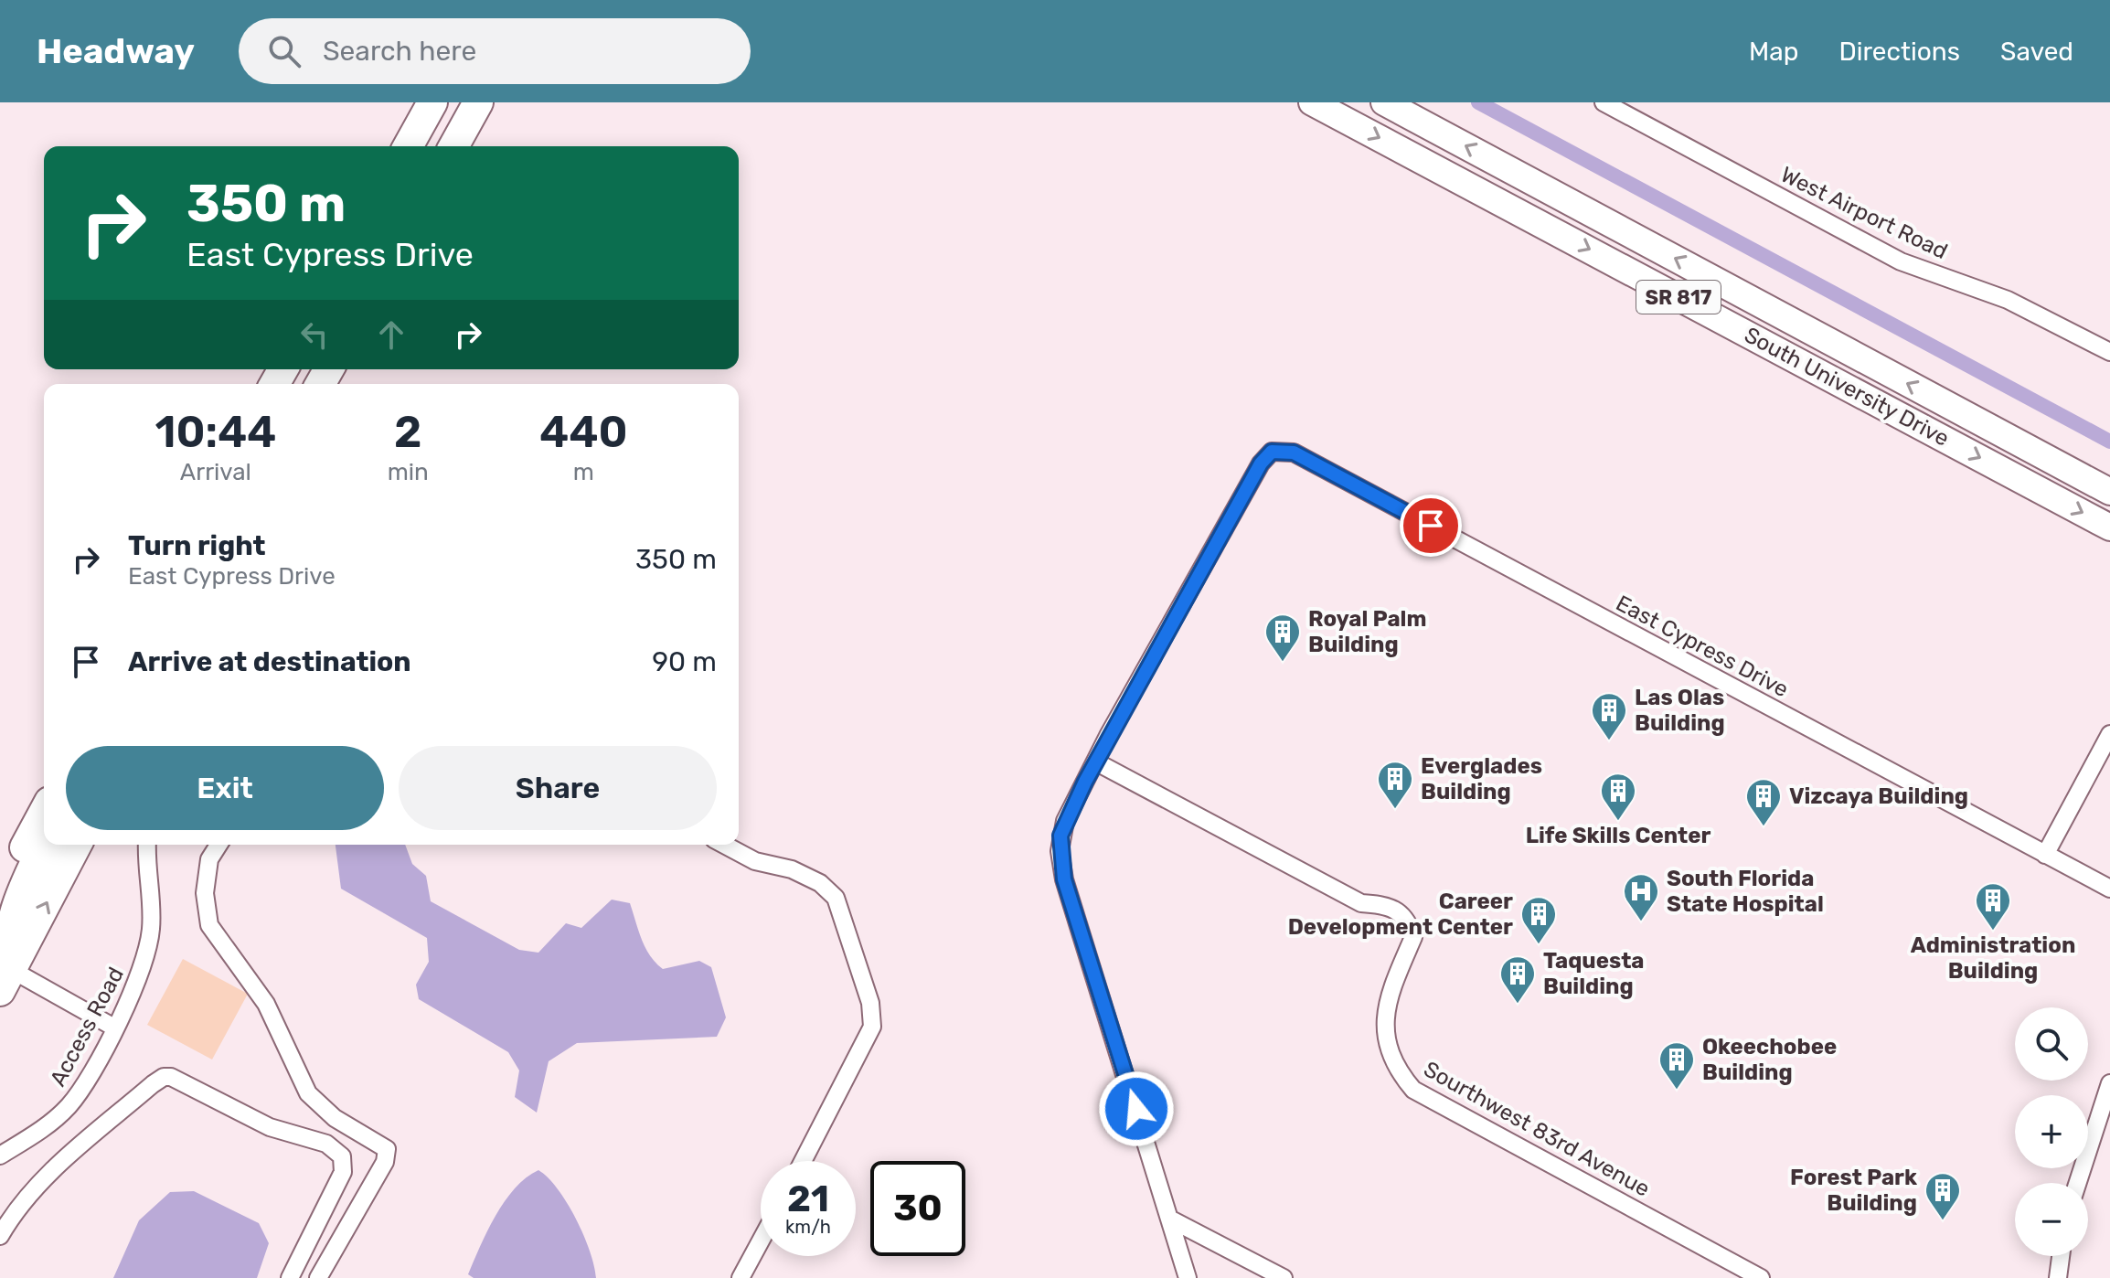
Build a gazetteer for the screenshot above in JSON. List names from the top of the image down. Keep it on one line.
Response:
{"streets":{"main road":["SR 817","South University Drive"],"street":["West Airport Road","East Cypress Drive","Access Road","Sourthwest 83rd Avenue"]},"crossings":[["East Cypress Drive","Sourthwest 83rd Avenue"]],"places":{"building":["Royal Palm Building","Las Olas Building","Everglades Building","Life Skills Center","Vizcaya Building","Administration Building","Career Development Center","Taquesta Building","Okeechobee Building","Forest Park Building"],"hospital":["South Florida State Hospital"]},"page":{"header":"Headway","search":"Search here","nav":["Map","Directions","Saved"],"turn":["350 m","East Cypress Drive"],"eta":["10:44","Arrival","2","min","440","m"],"list":[{"name":"Turn right","note":"East Cypress Drive","value":"350 m"},{"name":"Arrive at destination","value":"90 m"}],"buttons":["Exit","Share"],"map_buttons":["+","−"],"speed":"21 km/h","limit":"30"}}
